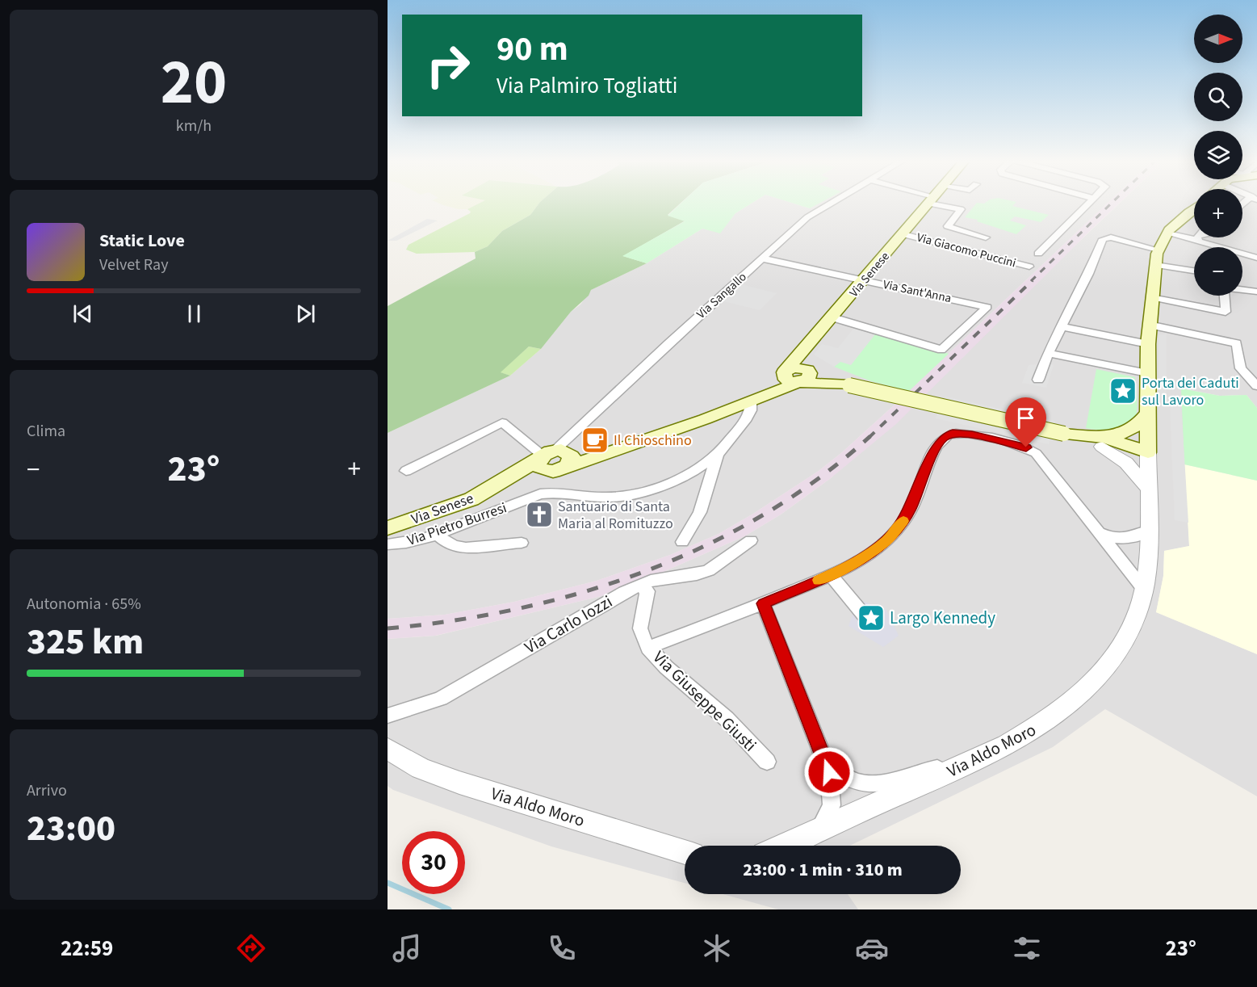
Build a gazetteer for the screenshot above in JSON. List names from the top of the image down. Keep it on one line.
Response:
{"streets":{"main road":["Via Senese"],"street":["Via Giacomo Puccini","Via Sant'Anna","Via Sangallo","Via Pietro Burresi","Via Carlo Iozzi","Via Giuseppe Giusti","Via Aldo Moro"]},"crossings":[["Via Giacomo Puccini","Via Senese"],["Via Senese","Via Sant'Anna"],["Via Senese","Via Sangallo"],["Via Sant'Anna","Via Sangallo"],["Via Carlo Iozzi","Via Giuseppe Giusti"]],"places":{"place":["Porta dei Caduti sul Lavoro","Largo Kennedy"],"cafe":["Il Chioschino"],"church":["Santuario di Santa Maria al Romituzzo"]},"north":"right","page":{"tile":[["20","km/h"],"Clima",["Autonomia · 65%","325 km"],["Arrivo","23:00"]],"map_buttons":["+","−"],"turn":["90 m","Via Palmiro Togliatti"],"song":["Static Love","Velvet Ray"],"heat":["−","23°","+"],"limit":"30","trip":"23:00 · 1 min · 310 m","tabs":["22:59","23°"]}}
